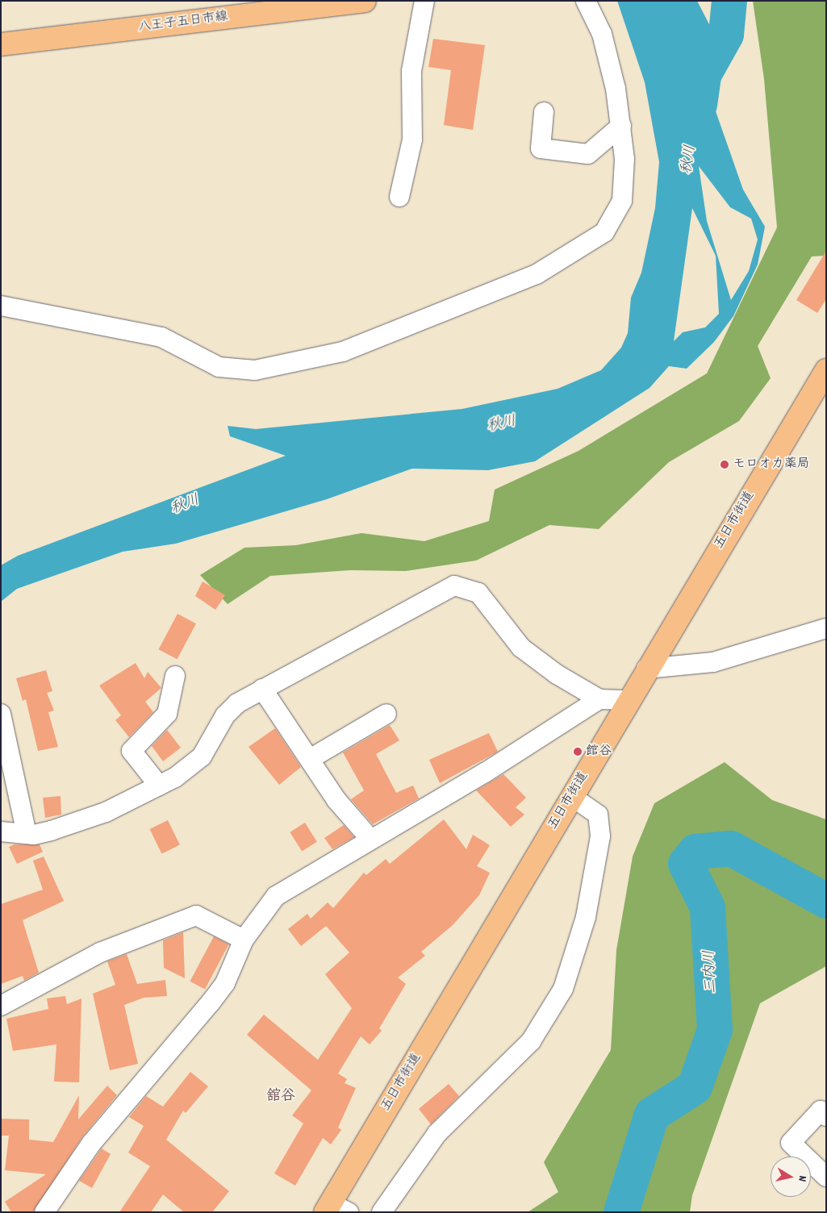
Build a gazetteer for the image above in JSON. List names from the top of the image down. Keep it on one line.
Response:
{"streets":{"main road":["八王子五日市線","五日市街道"]},"districts":["舘谷"],"water":["秋川","三内川"],"places":["モロオカ薬局","館谷"],"north":"right"}
